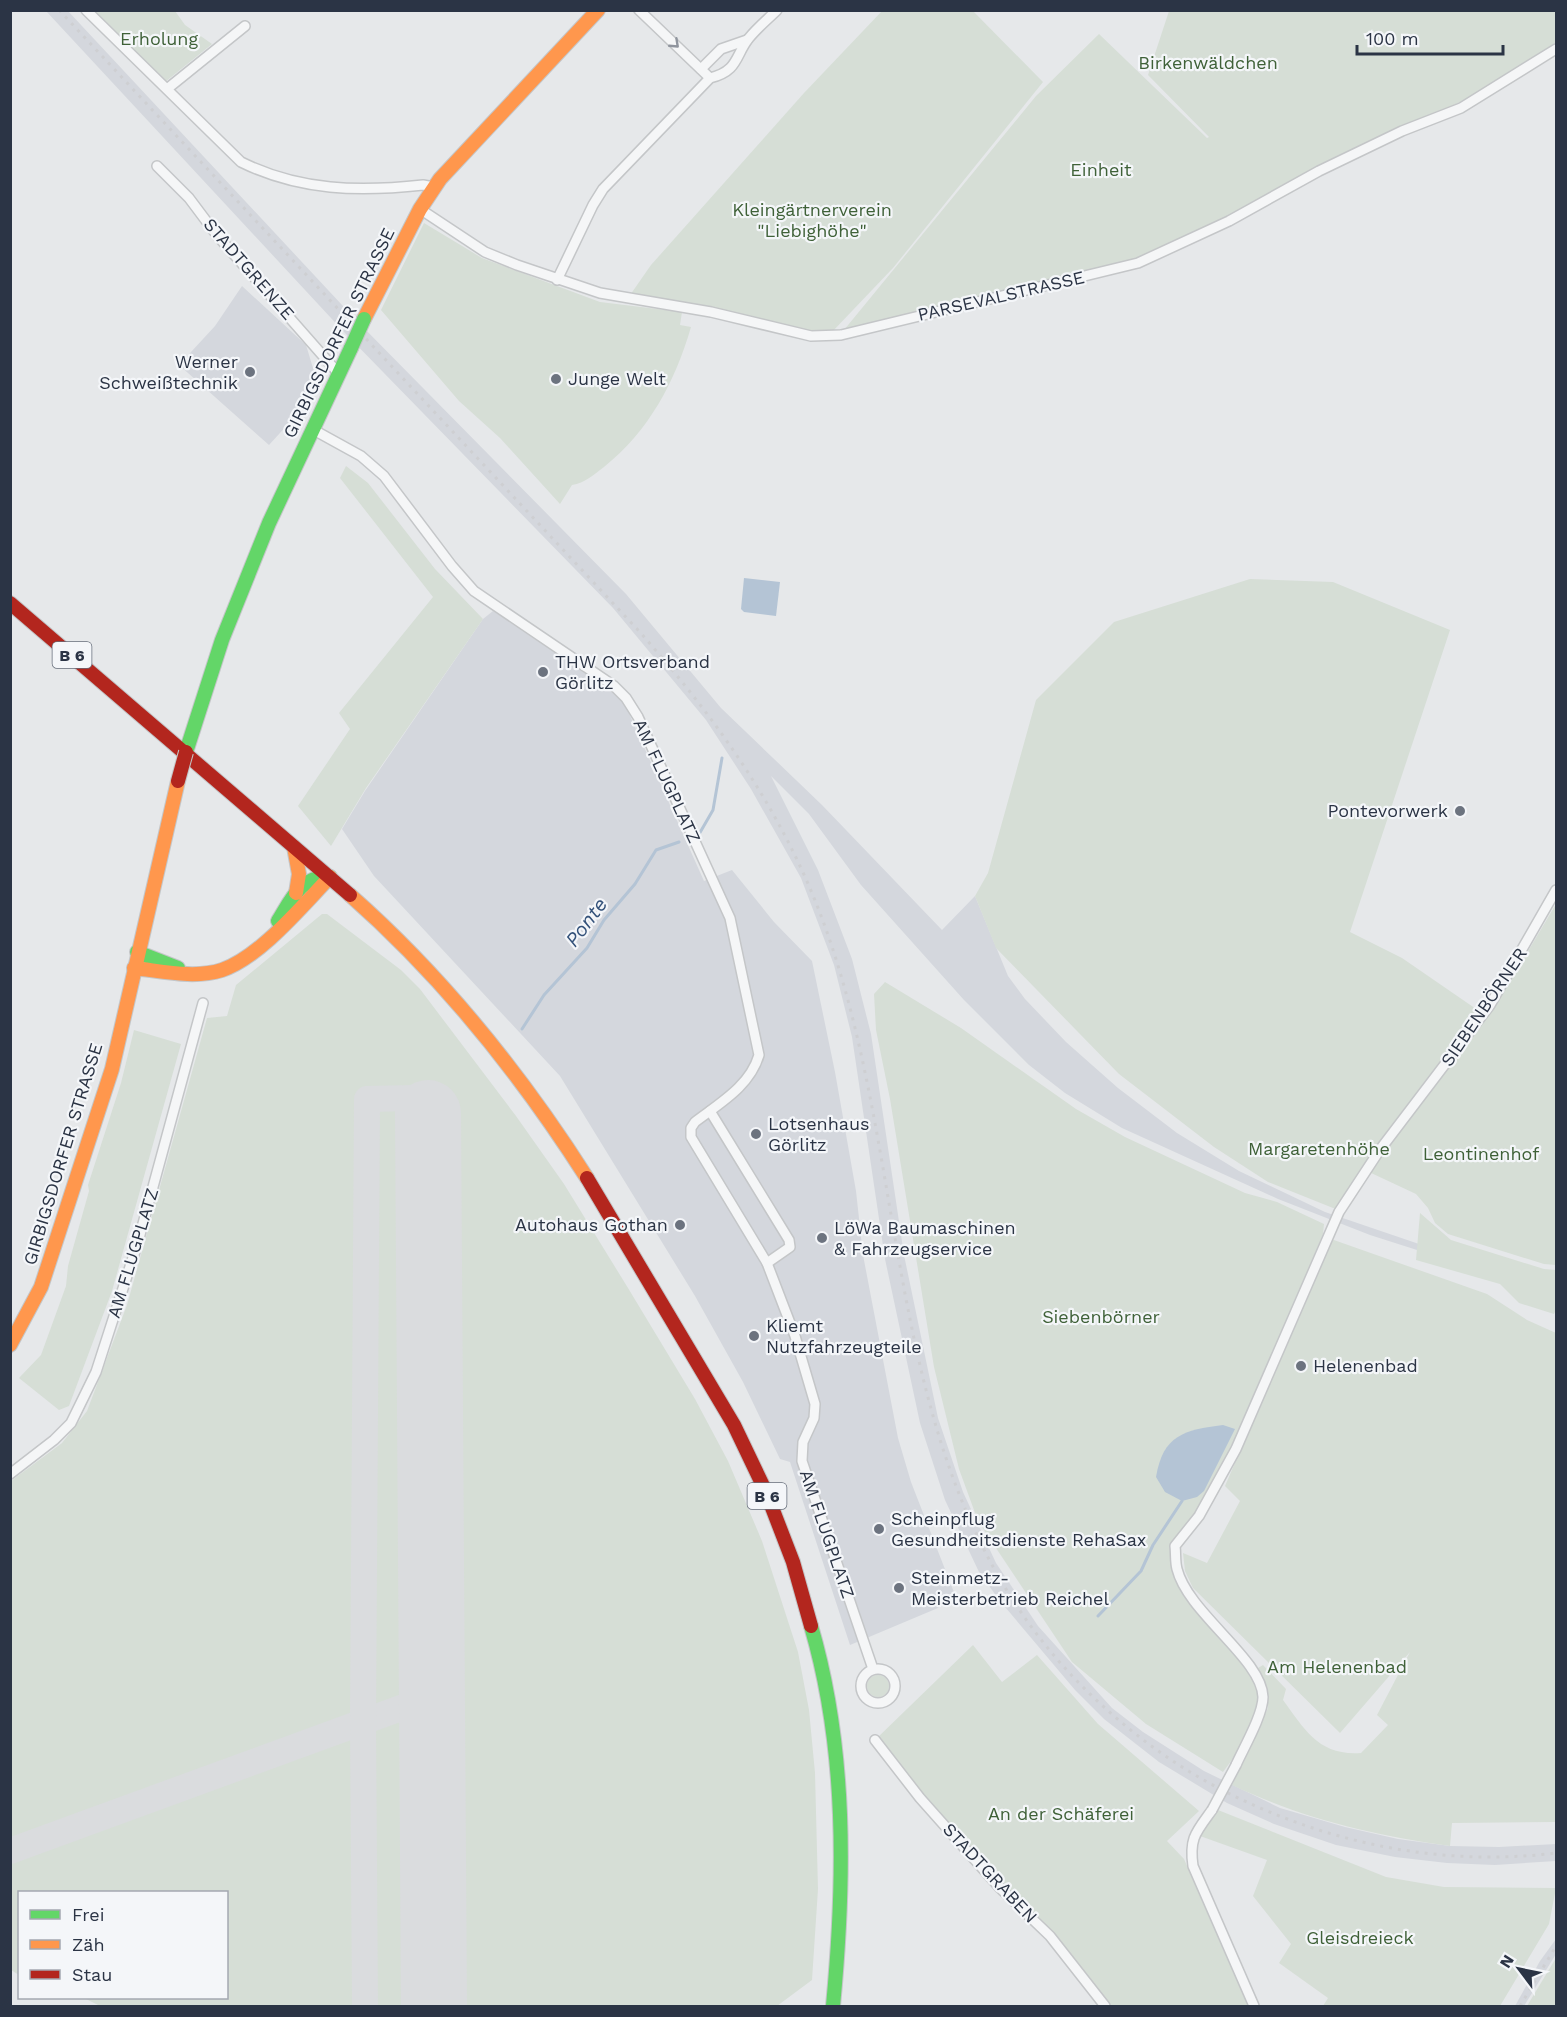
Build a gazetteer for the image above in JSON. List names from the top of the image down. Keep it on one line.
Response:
{"streets":{"main road":["GIRBIGSDORFER STRASSE","B 6"],"street":["STADTGRENZE","PARSEVALSTRASSE","AM FLUGPLATZ","SIEBENBÖRNER","STADTGRABEN"]},"crossings":[["STADTGRENZE","GIRBIGSDORFER STRASSE"],["PARSEVALSTRASSE","GIRBIGSDORFER STRASSE"],["GIRBIGSDORFER STRASSE","AM FLUGPLATZ"]],"water":["Ponte"],"parks":["Erholung","Birkenwäldchen","Einheit","Kleingärtnerverein \"Liebighöhe\"","Margaretenhöhe","Leontinenhof","Siebenbörner","Am Helenenbad","An der Schäferei","Gleisdreieck"],"places":["Werner Schweißtechnik","Junge Welt","THW Ortsverband Görlitz","Pontevorwerk","Lotsenhaus Görlitz","Autohaus Gothan","LöWa Baumaschinen & Fahrzeugservice","Kliemt Nutzfahrzeugteile","Helenenbad","Scheinpflug Gesundheitsdienste RehaSax","Steinmetz- Meisterbetrieb Reichel"],"legend":["Frei","Zäh","Stau"],"scale_bar":"100 m","north":"top left"}
